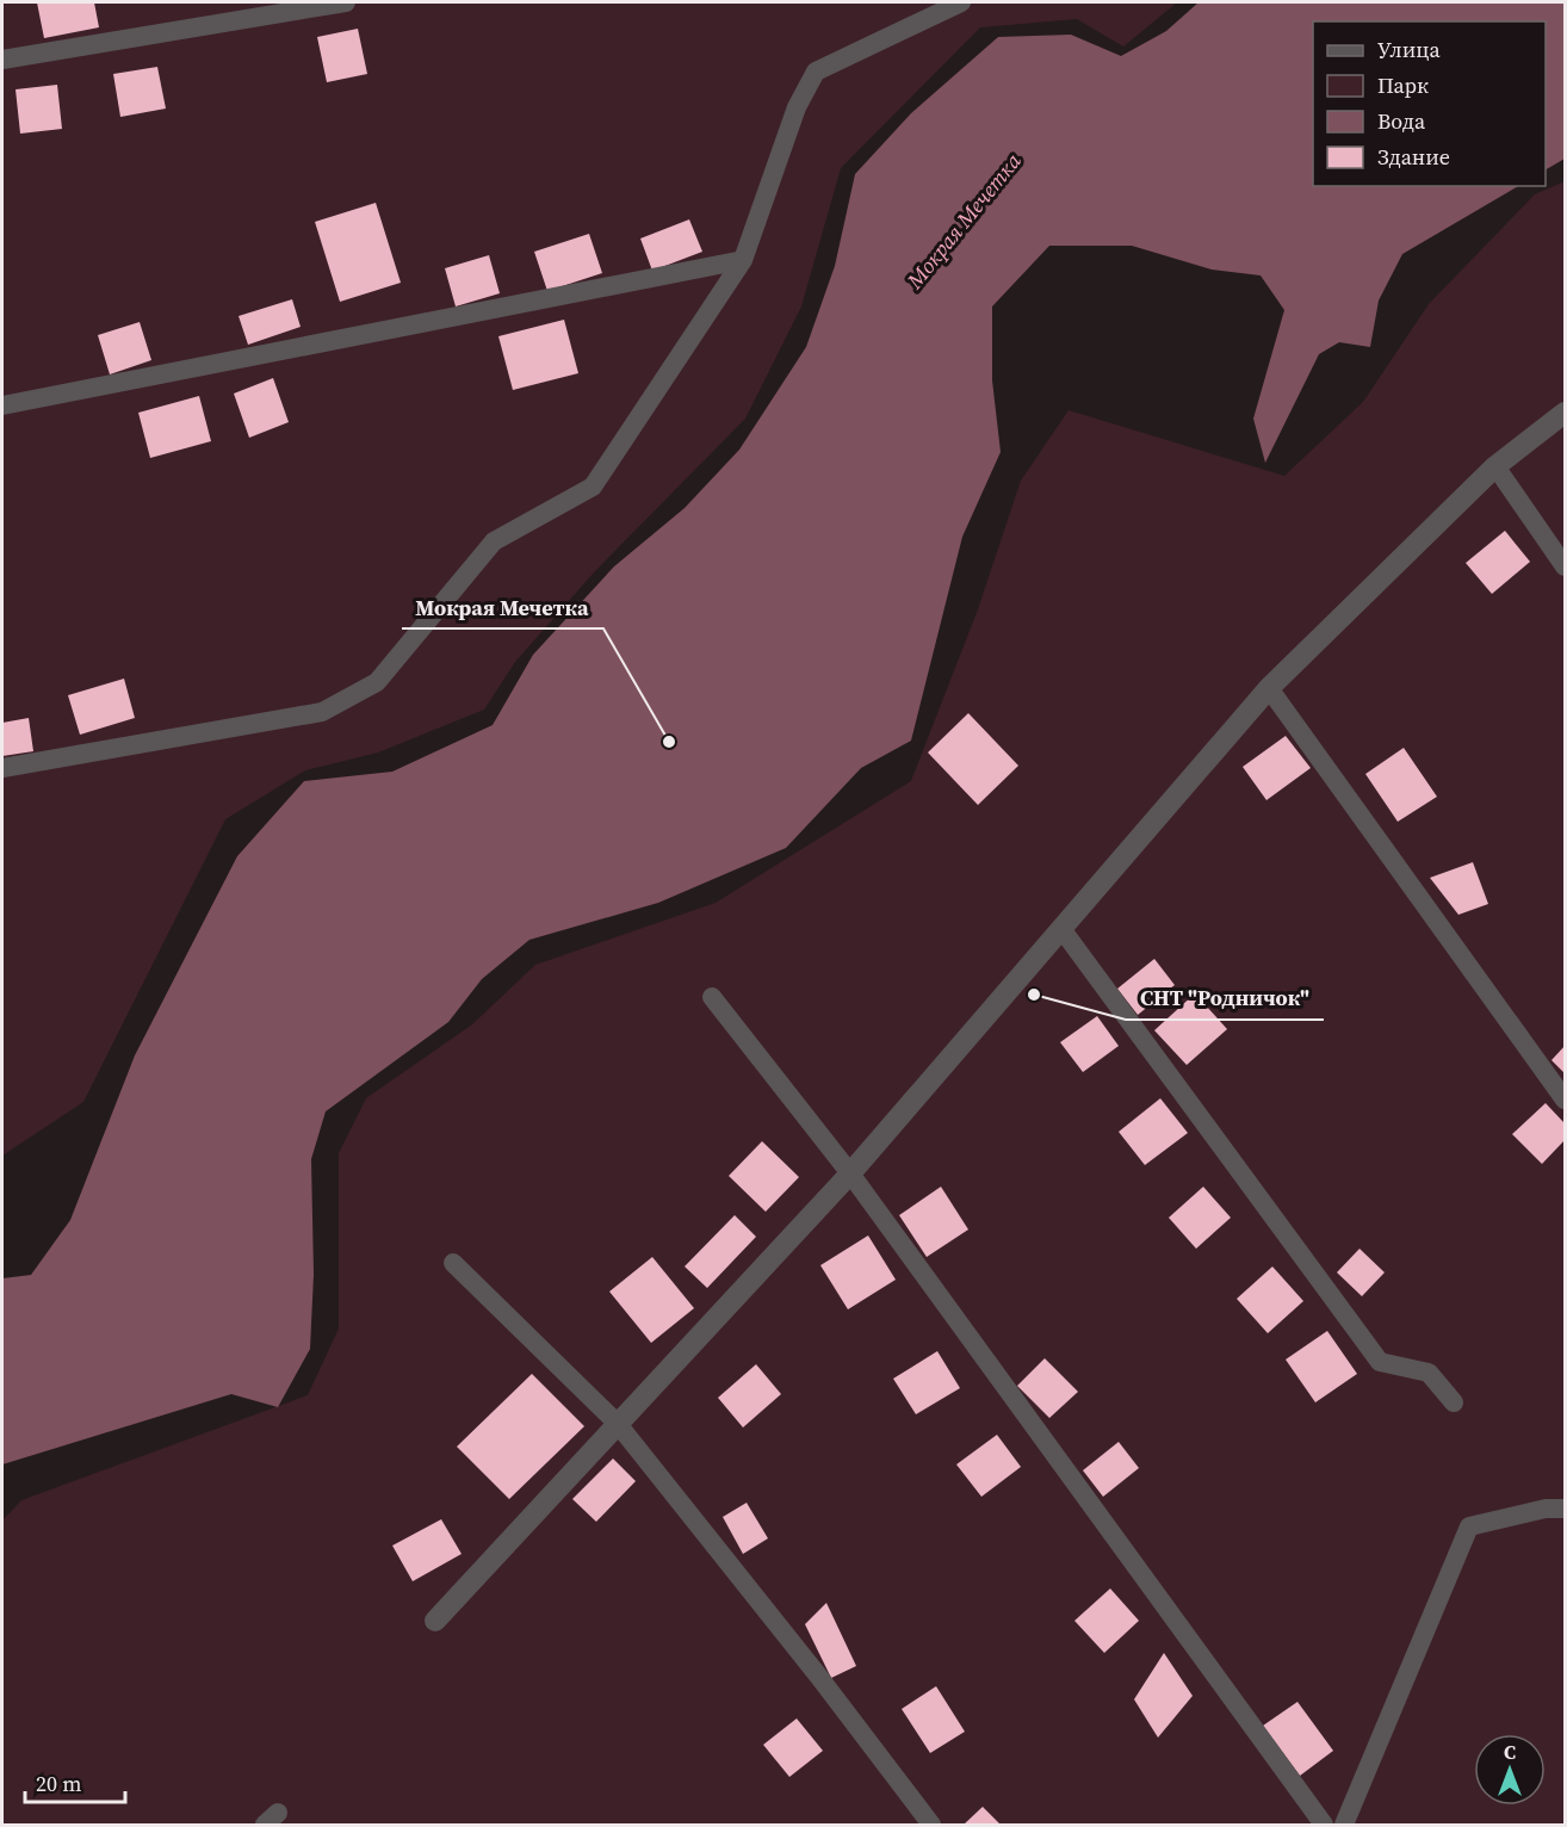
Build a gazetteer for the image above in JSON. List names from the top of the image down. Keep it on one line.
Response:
{"water":["Мокрая Мечетка"],"places":["Мокрая Мечетка","СНТ \"Родничок\""],"legend":["Улица","Парк","Вода","Здание"],"scale_bar":"20 m","north":"top"}
